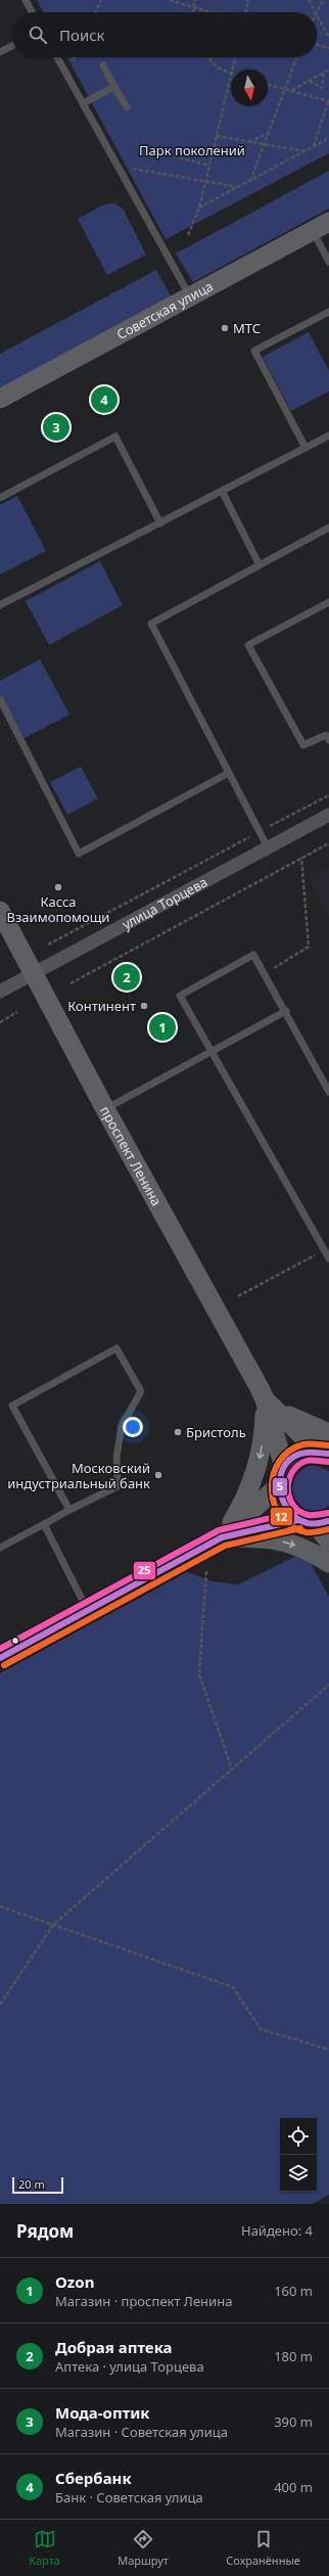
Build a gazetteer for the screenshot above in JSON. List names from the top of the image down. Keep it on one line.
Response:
{"streets":{"street":["Советская улица","улица Торцева","проспект Ленина"]},"crossings":[["улица Торцева","проспект Ленина"]],"parks":["Парк поколений"],"places":["МТС","Касса Взаимопомощи","Континент","Бристоль","Московский индустриальный банк"],"lines":["transit line 12","transit line 5","transit line 25"],"scale_bar":"20 m","north":"bottom","page":{"search":"Поиск","pins":["4","3","2","1"],"scale":"20 m","heading":["Рядом","Найдено: 4"],"list":[{"mark":"1","name":"Ozon","note":"Магазин · проспект Ленина","value":"160 m"},{"mark":"2","name":"Добрая аптека","note":"Аптека · улица Торцева","value":"180 m"},{"mark":"3","name":"Мода-оптик","note":"Магазин · Советская улица","value":"390 m"},{"mark":"4","name":"Сбербанк","note":"Банк · Советская улица","value":"400 m"}],"nav":["Карта","Маршрут","Сохранённые"]}}
